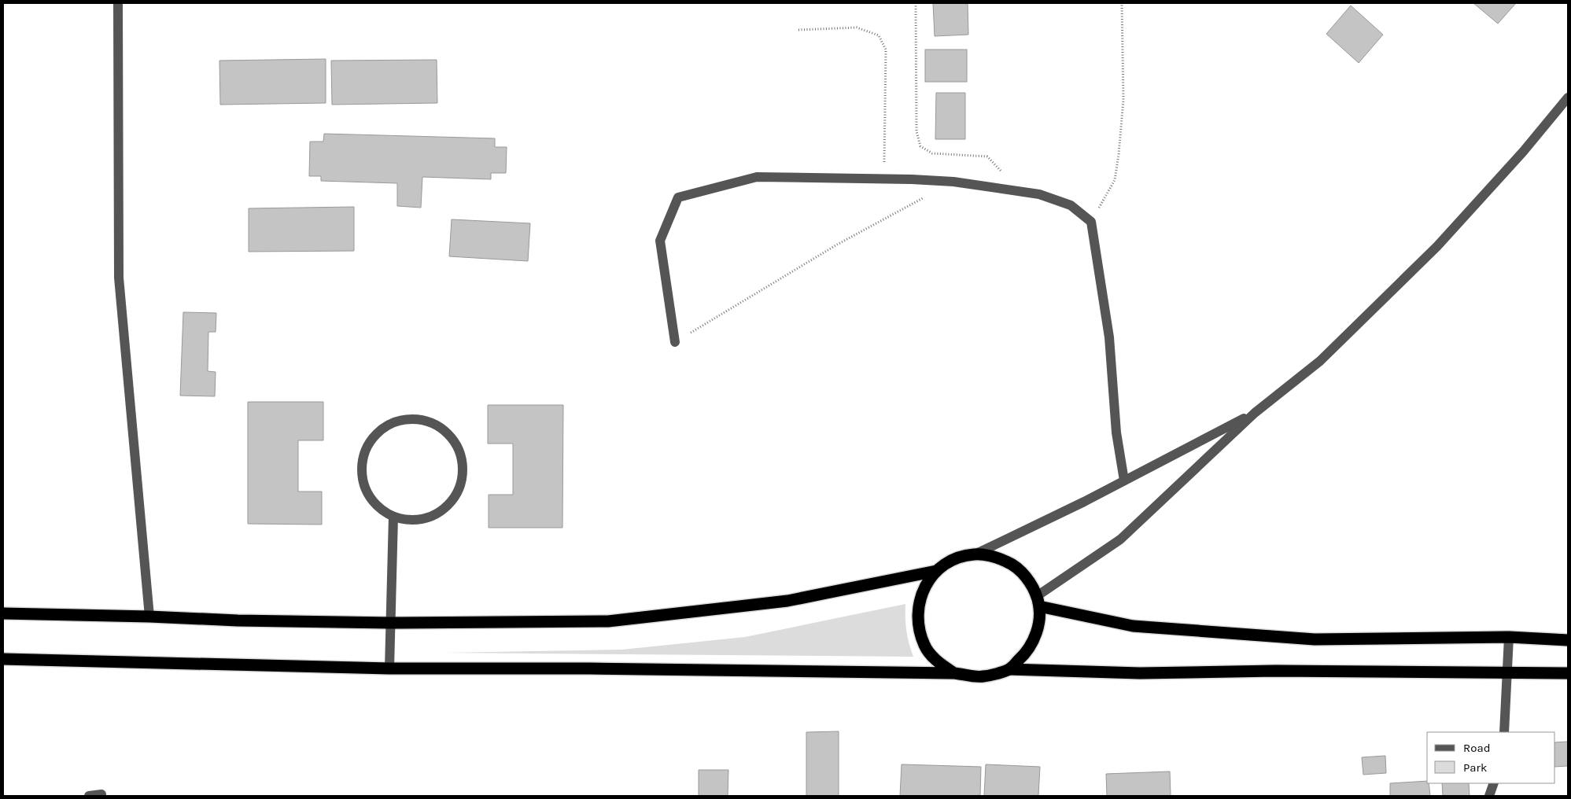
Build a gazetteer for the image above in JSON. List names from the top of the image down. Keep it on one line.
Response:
{"legend":["Road","Park"]}
